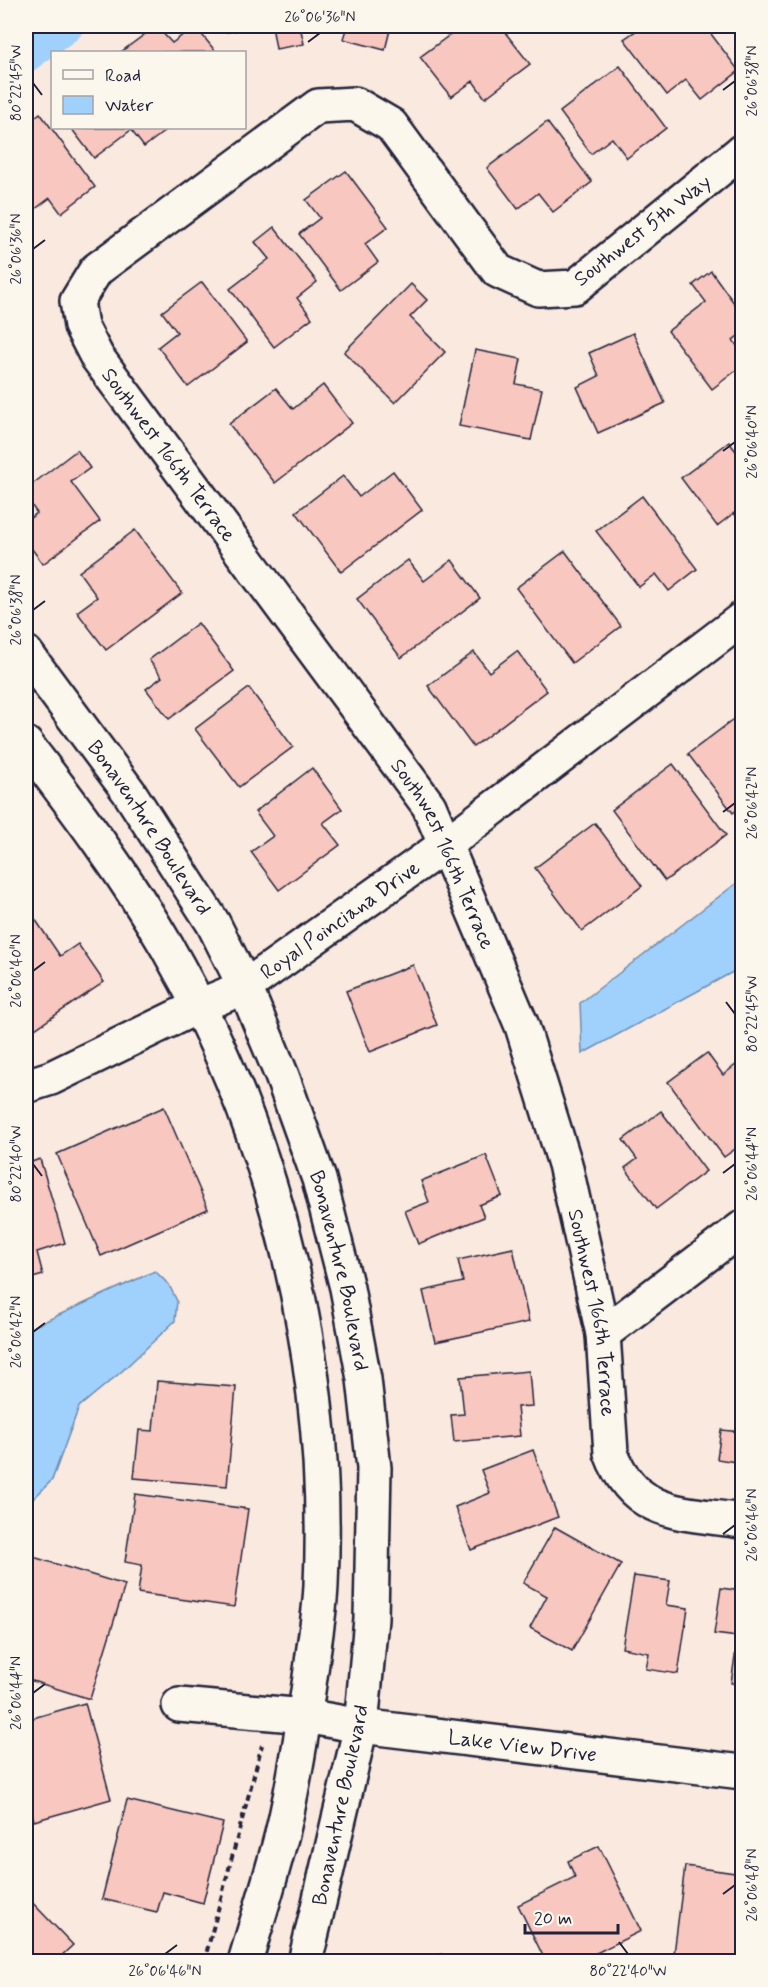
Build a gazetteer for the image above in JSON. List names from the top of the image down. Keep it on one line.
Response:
{"streets":{"street":["Southwest 5th Way","Southwest 166th Terrace","Bonaventure Boulevard","Royal Poinciana Drive","Lake View Drive"]},"crossings":[["Southwest 5th Way","Southwest 166th Terrace"],["Southwest 166th Terrace","Royal Poinciana Drive"],["Bonaventure Boulevard","Royal Poinciana Drive"],["Bonaventure Boulevard","Lake View Drive"]],"legend":["Road","Water"],"scale_bar":"20 m","coordinates":["26°06'36\"N","26°06'38\"N","80°22'45\"W","26°06'40\"N","26°06'42\"N","26°06'44\"N","80°22'40\"W","26°06'46\"N","26°06'48\"N"]}
